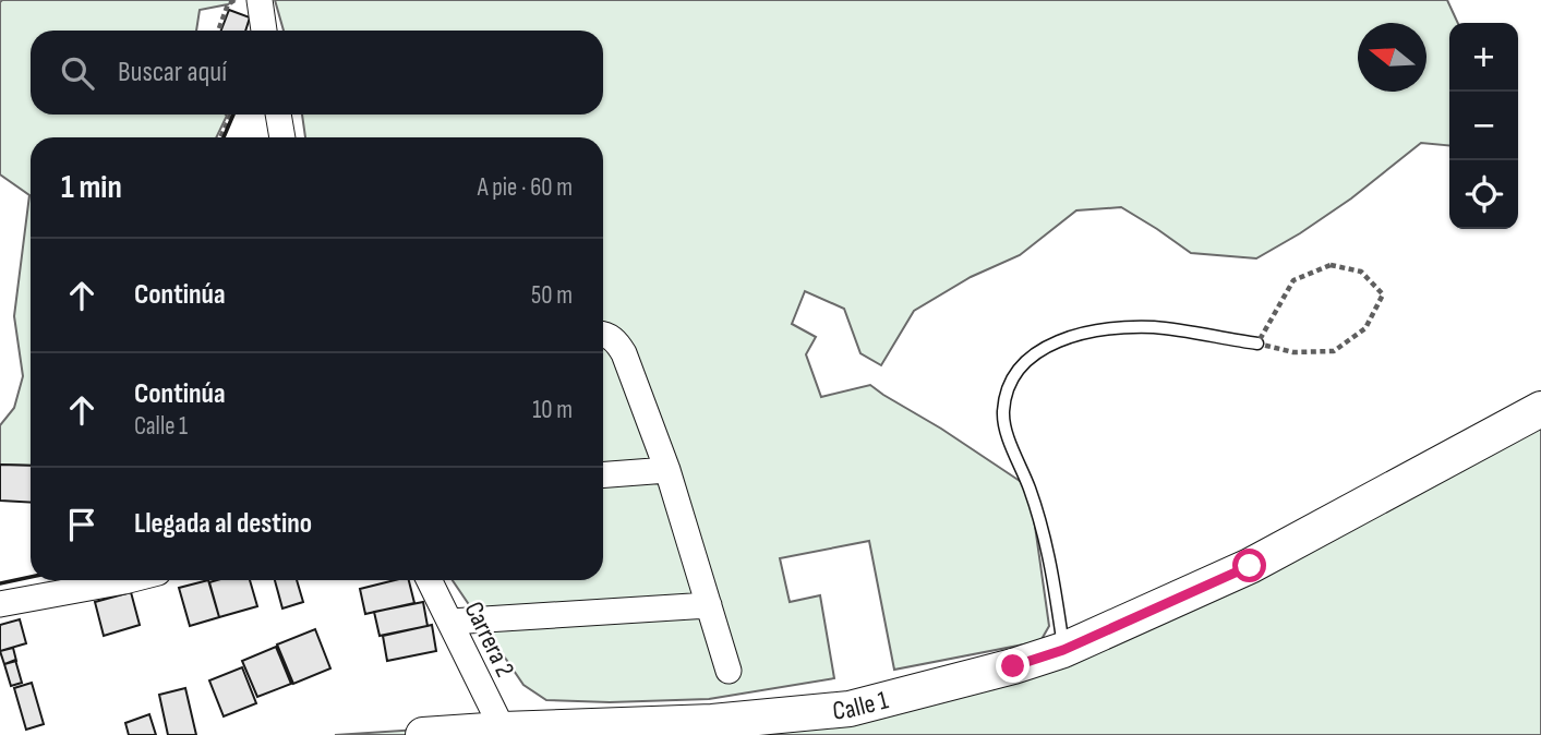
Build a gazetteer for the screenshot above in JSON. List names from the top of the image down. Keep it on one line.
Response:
{"streets":{"main road":["Calle 1"],"street":["Carrera 2"]},"crossings":[["Carrera 2","Calle 1"]],"north":"left","page":{"map_buttons":["+","−"],"search":"Buscar aquí","heading":["1 min","A pie · 60 m"],"list":[["Continúa","50 m"],["Continúa","Calle 1","10 m"],"Llegada al destino"]}}
